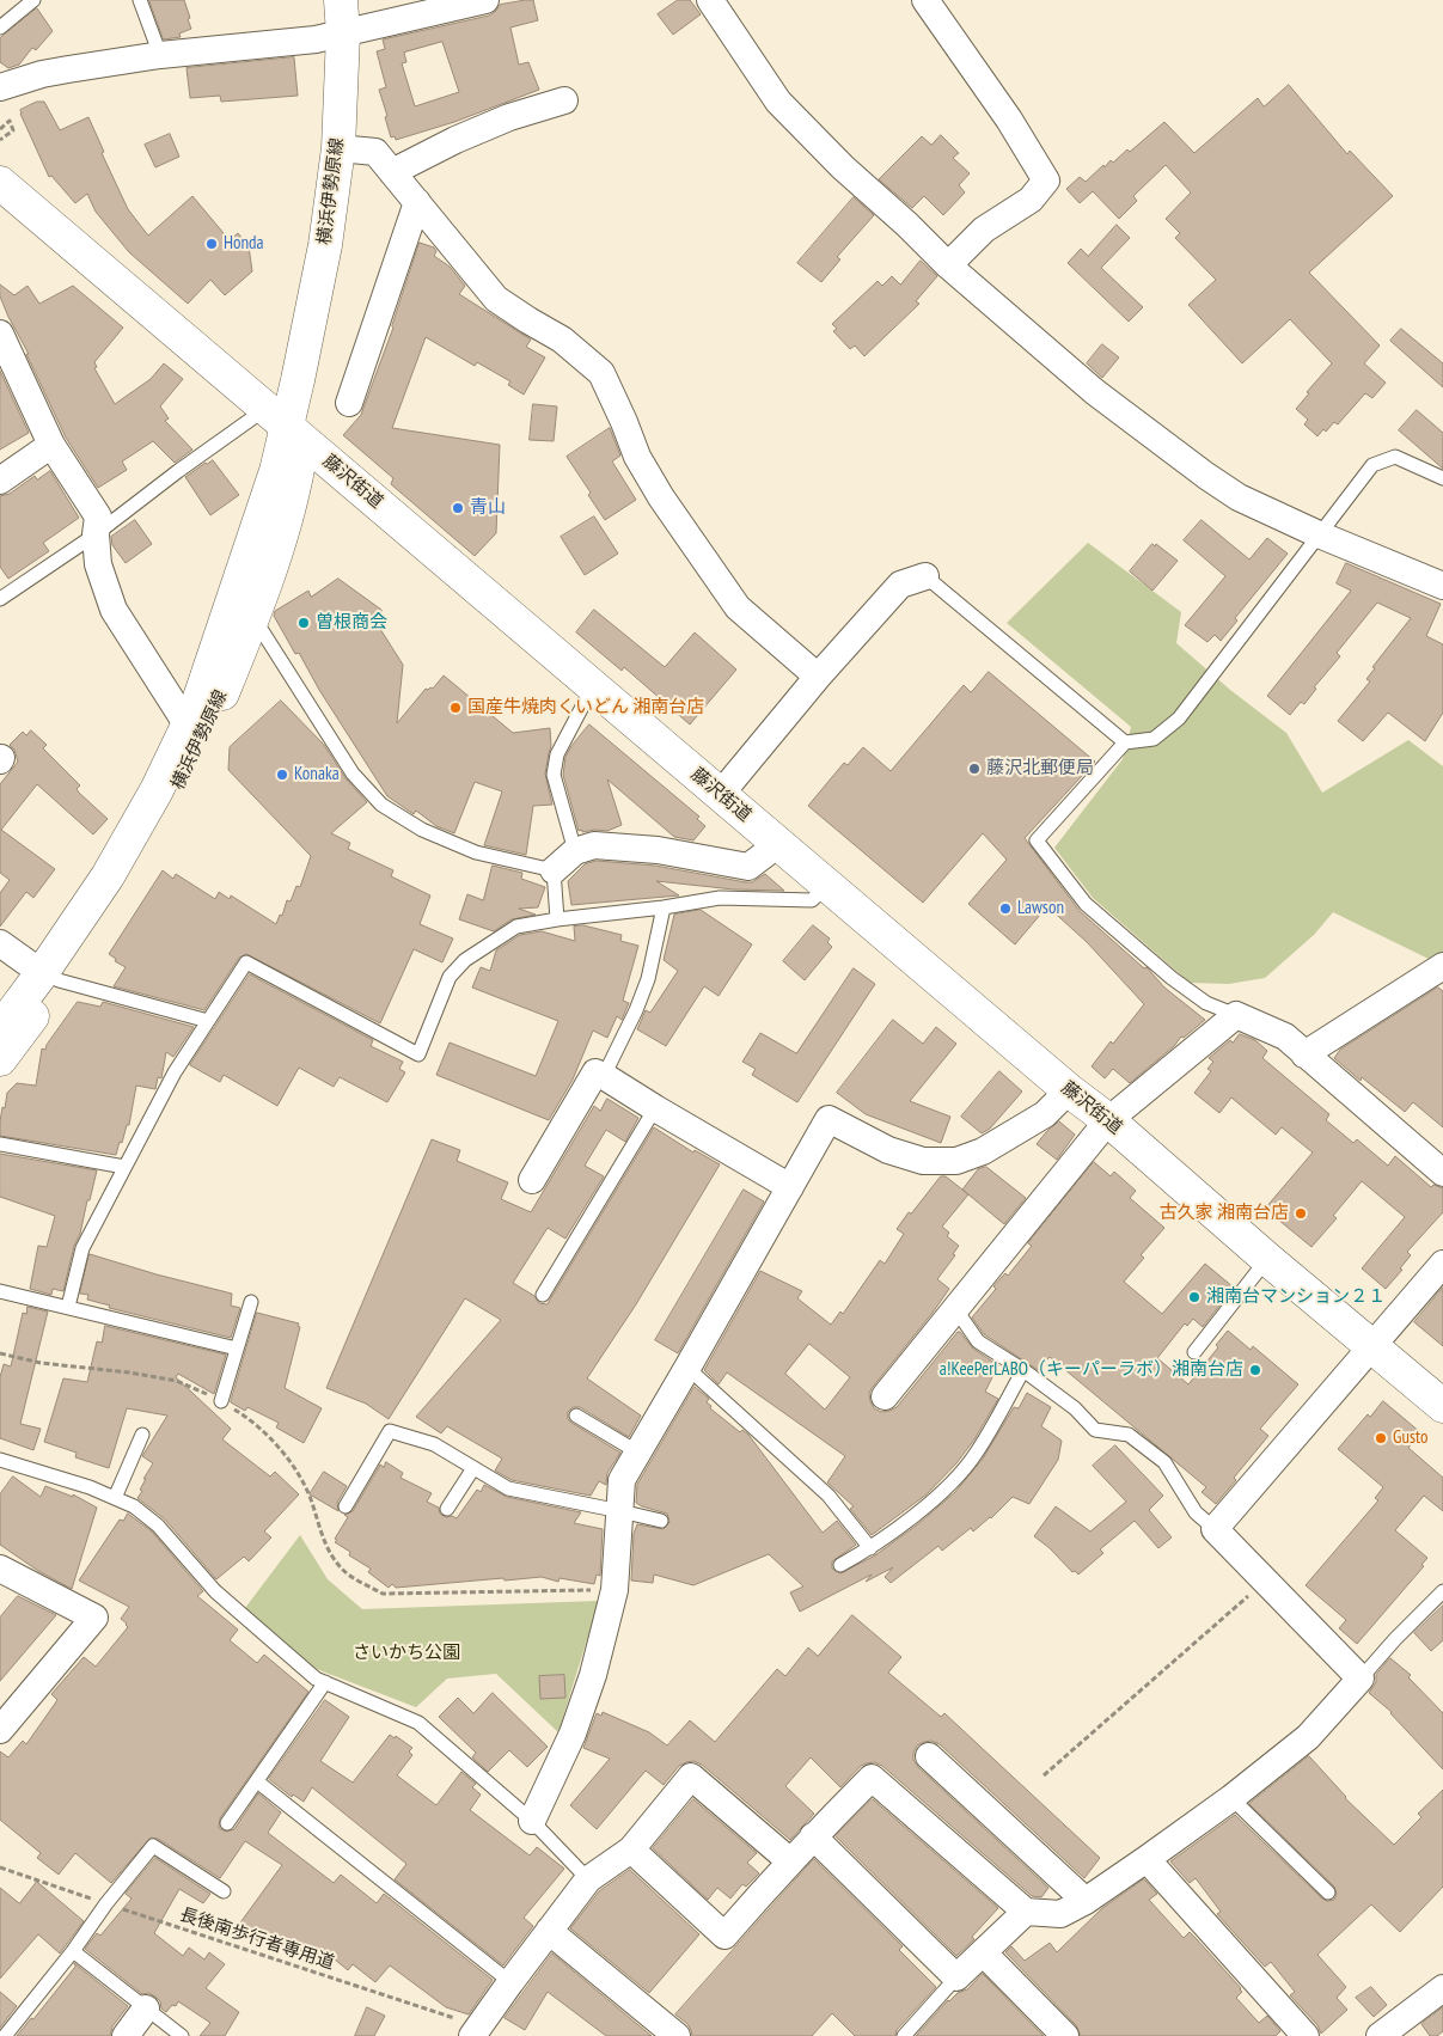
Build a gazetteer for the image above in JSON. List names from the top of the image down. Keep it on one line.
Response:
{"streets":{"main road":["横浜伊勢原線","藤沢街道"],"path":["長後南歩行者専用道"]},"crossings":[["横浜伊勢原線","藤沢街道"]],"parks":["さいかち公園"],"places":["Honda","青山","曽根商会","国産牛焼肉くいどん 湘南台店","藤沢北郵便局","Konaka","Lawson","古久家 湘南台店","湘南台マンション２１","a!KeePerLABO（キーパーラボ）湘南台店","Gusto"]}
